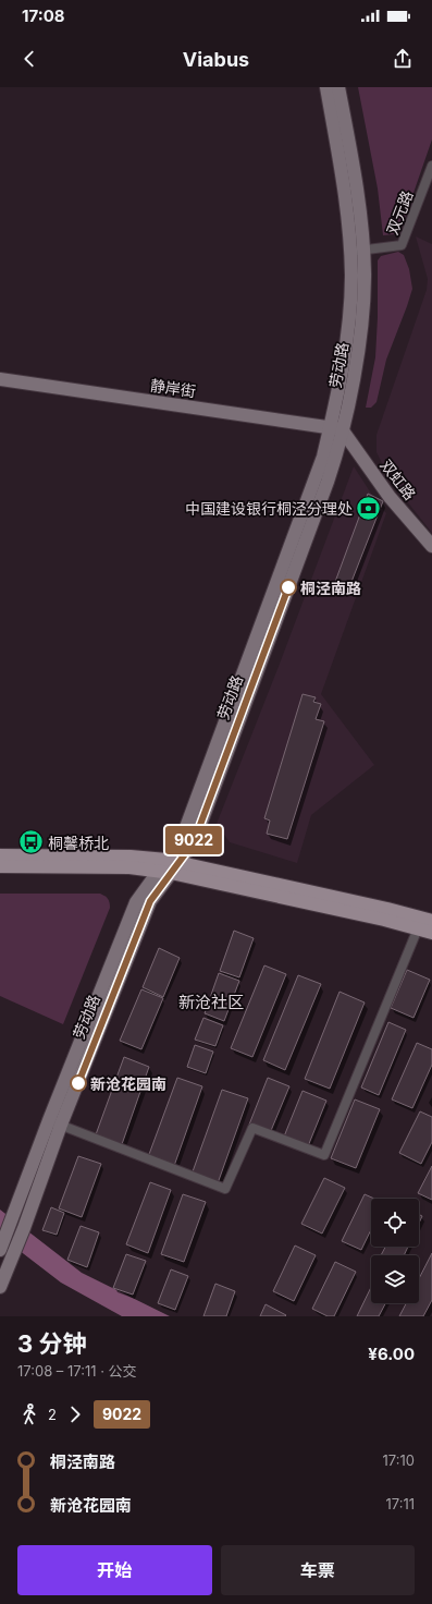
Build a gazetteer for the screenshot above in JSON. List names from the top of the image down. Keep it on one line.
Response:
{"streets":{"main road":["劳动路","静岸街","双虹路"],"street":["双元路"]},"crossings":[["双元路","劳动路"],["劳动路","静岸街"],["劳动路","双虹路"],["静岸街","双虹路"]],"districts":["新沧社区"],"places":{"bank":["中国建设银行桐泾分理处"],"other":["桐泾南路","新沧花园南"],"bus stop":["桐馨桥北"]},"lines":["bus line 9022"],"page":{"status":"17:08","header":"Viabus","on_map":"9022","heading":["3 分钟","17:08 – 17:11 · 公交","¥6.00"],"legs":["2","9022"],"list":[{"name":"桐泾南路","value":"17:10"},{"name":"新沧花园南","value":"17:11"}],"buttons":["开始","车票"]}}
